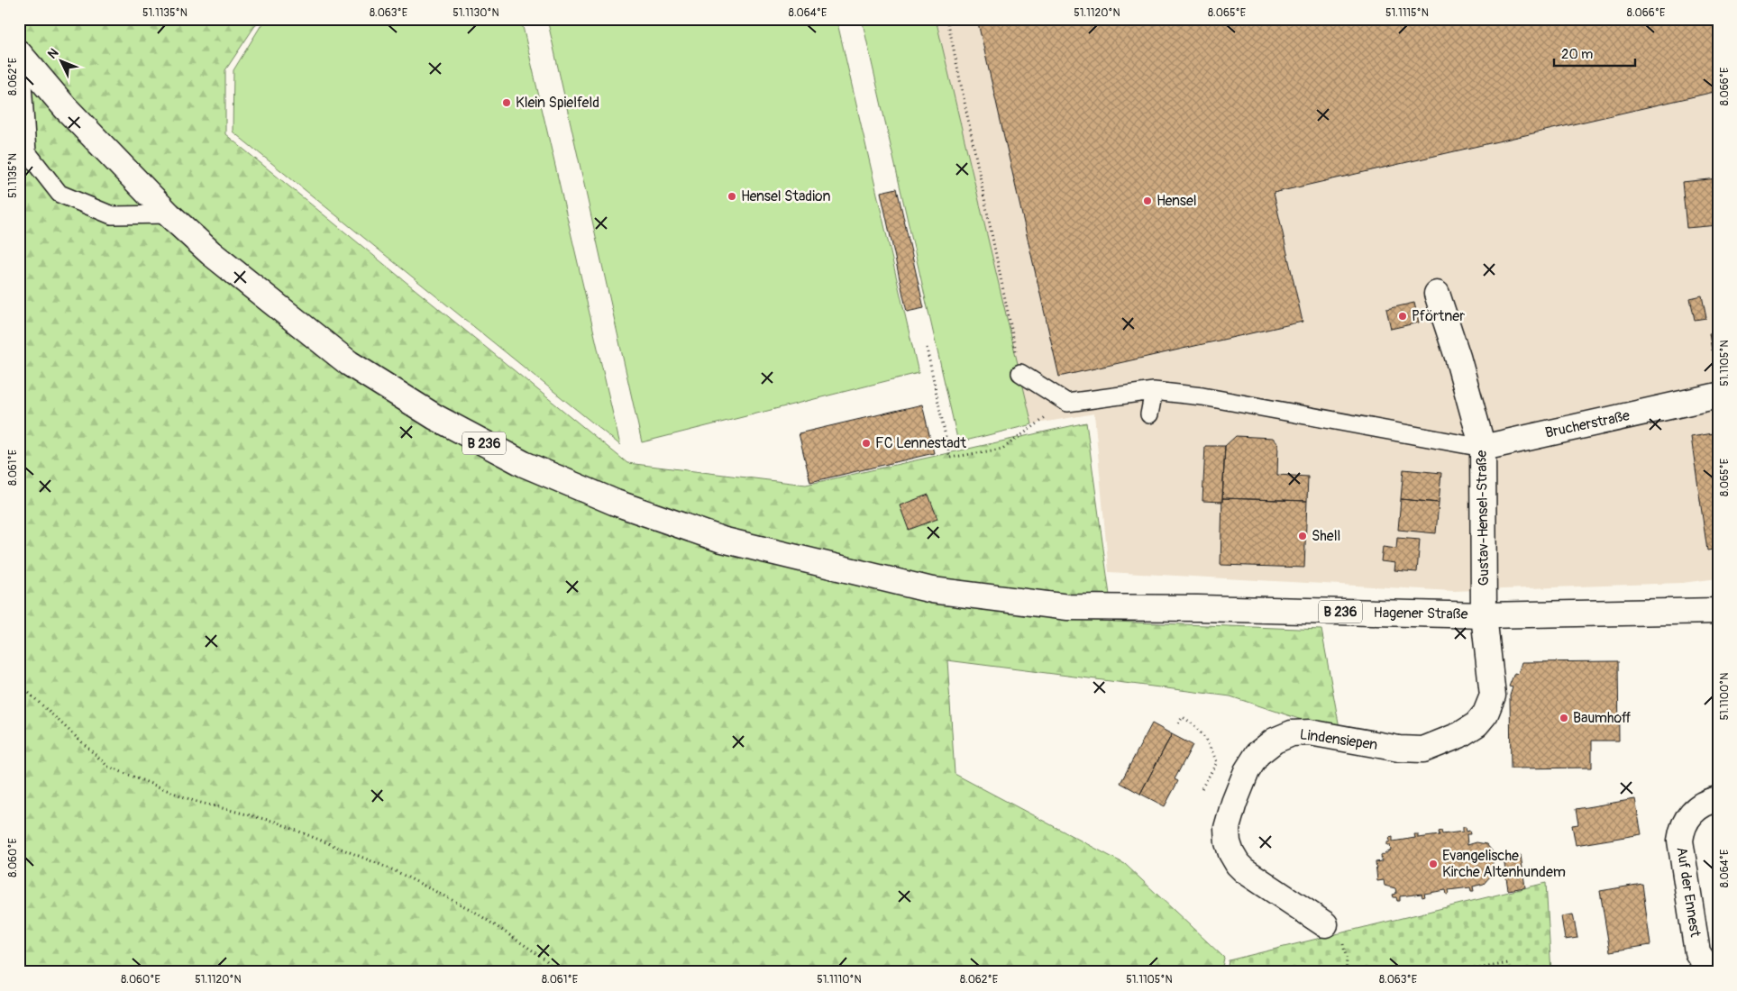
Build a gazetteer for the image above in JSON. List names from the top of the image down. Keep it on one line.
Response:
{"streets":{"main road":["Brucherstraße","B 236","Gustav-Hensel-Straße","Hagener Straße","Lindensiepen","Auf der Ennest"]},"crossings":[["Brucherstraße","Gustav-Hensel-Straße"],["B 236","Hagener Straße"],["Gustav-Hensel-Straße","Hagener Straße"],["Gustav-Hensel-Straße","Lindensiepen"],["Hagener Straße","Lindensiepen"]],"places":["Klein Spielfeld","Hensel Stadion","Hensel","Pförtner","FC Lennestadt","Shell","Baumhoff","Evangelische Kirche Altenhundem"],"scale_bar":"20 m","north":"top left","coordinates":["51.1135°N","8.063°E","51.1130°N","8.064°E","51.1120°N","8.065°E","51.1115°N","8.066°E","8.062°E","51.1105°N","8.061°E","51.1100°N","8.060°E","51.1110°N"]}
